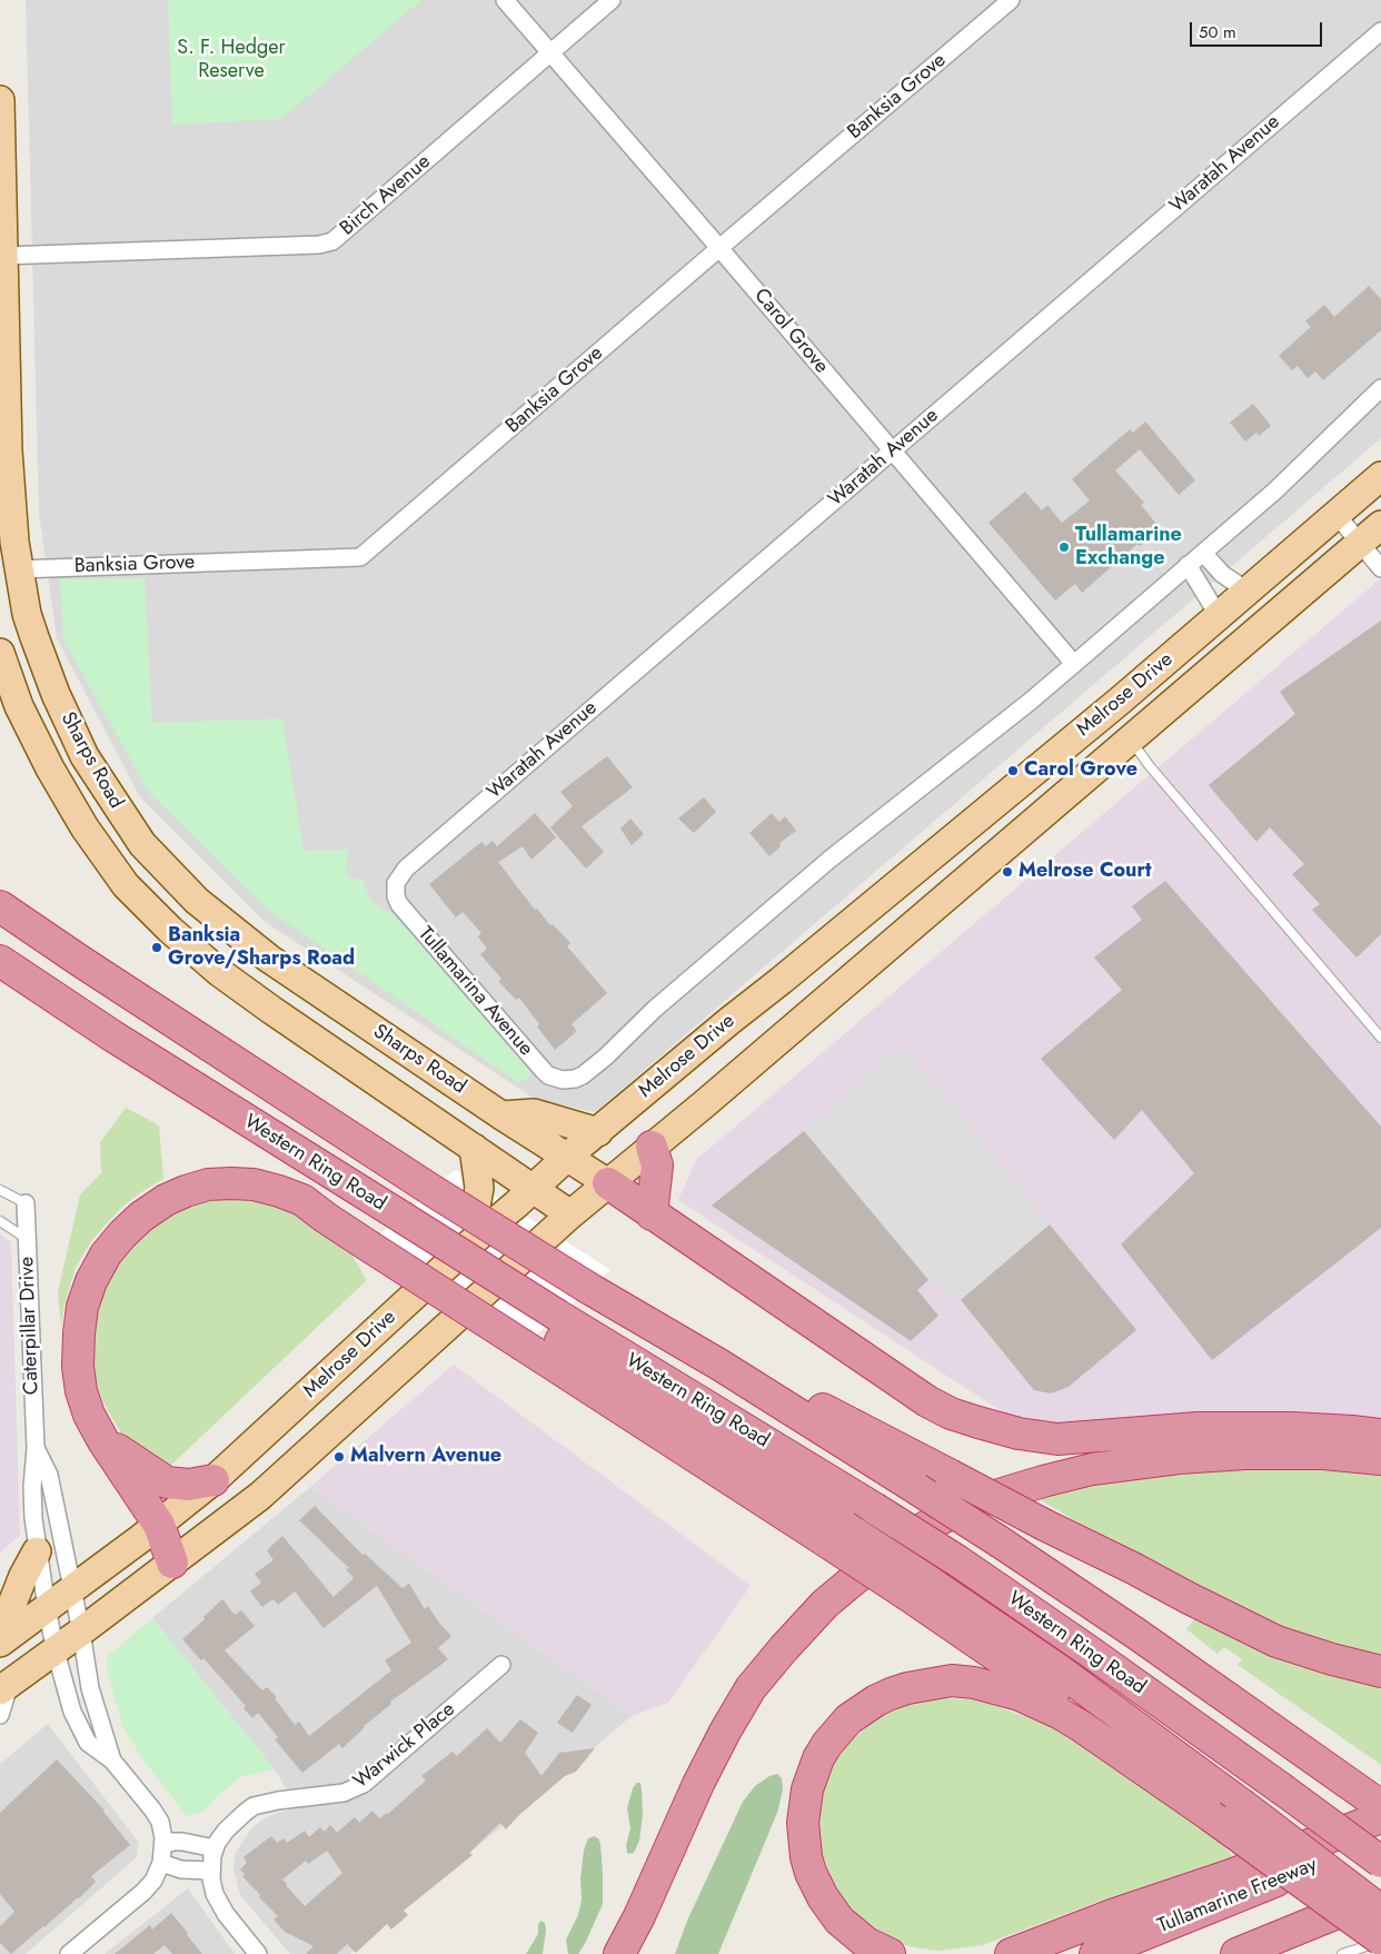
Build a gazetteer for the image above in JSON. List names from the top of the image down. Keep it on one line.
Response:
{"streets":{"highway":["Western Ring Road","Tullamarine Freeway"],"main road":["Melrose Drive","Sharps Road"],"street":["Banksia Grove","Waratah Avenue","Birch Avenue","Carol Grove","Tullamarina Avenue","Caterpillar Drive","Warwick Place"]},"crossings":[["Banksia Grove","Carol Grove"],["Banksia Grove","Sharps Road"],["Waratah Avenue","Carol Grove"],["Waratah Avenue","Tullamarina Avenue"],["Birch Avenue","Carol Grove"],["Birch Avenue","Sharps Road"],["Carol Grove","Tullamarina Avenue"],["Melrose Drive","Sharps Road"],["Melrose Drive","Caterpillar Drive"]],"parks":["S. F. Hedger Reserve"],"places":["Tullamarine Exchange","Carol Grove","Melrose Court","Banksia Grove/Sharps Road","Malvern Avenue"],"scale_bar":"50 m"}
